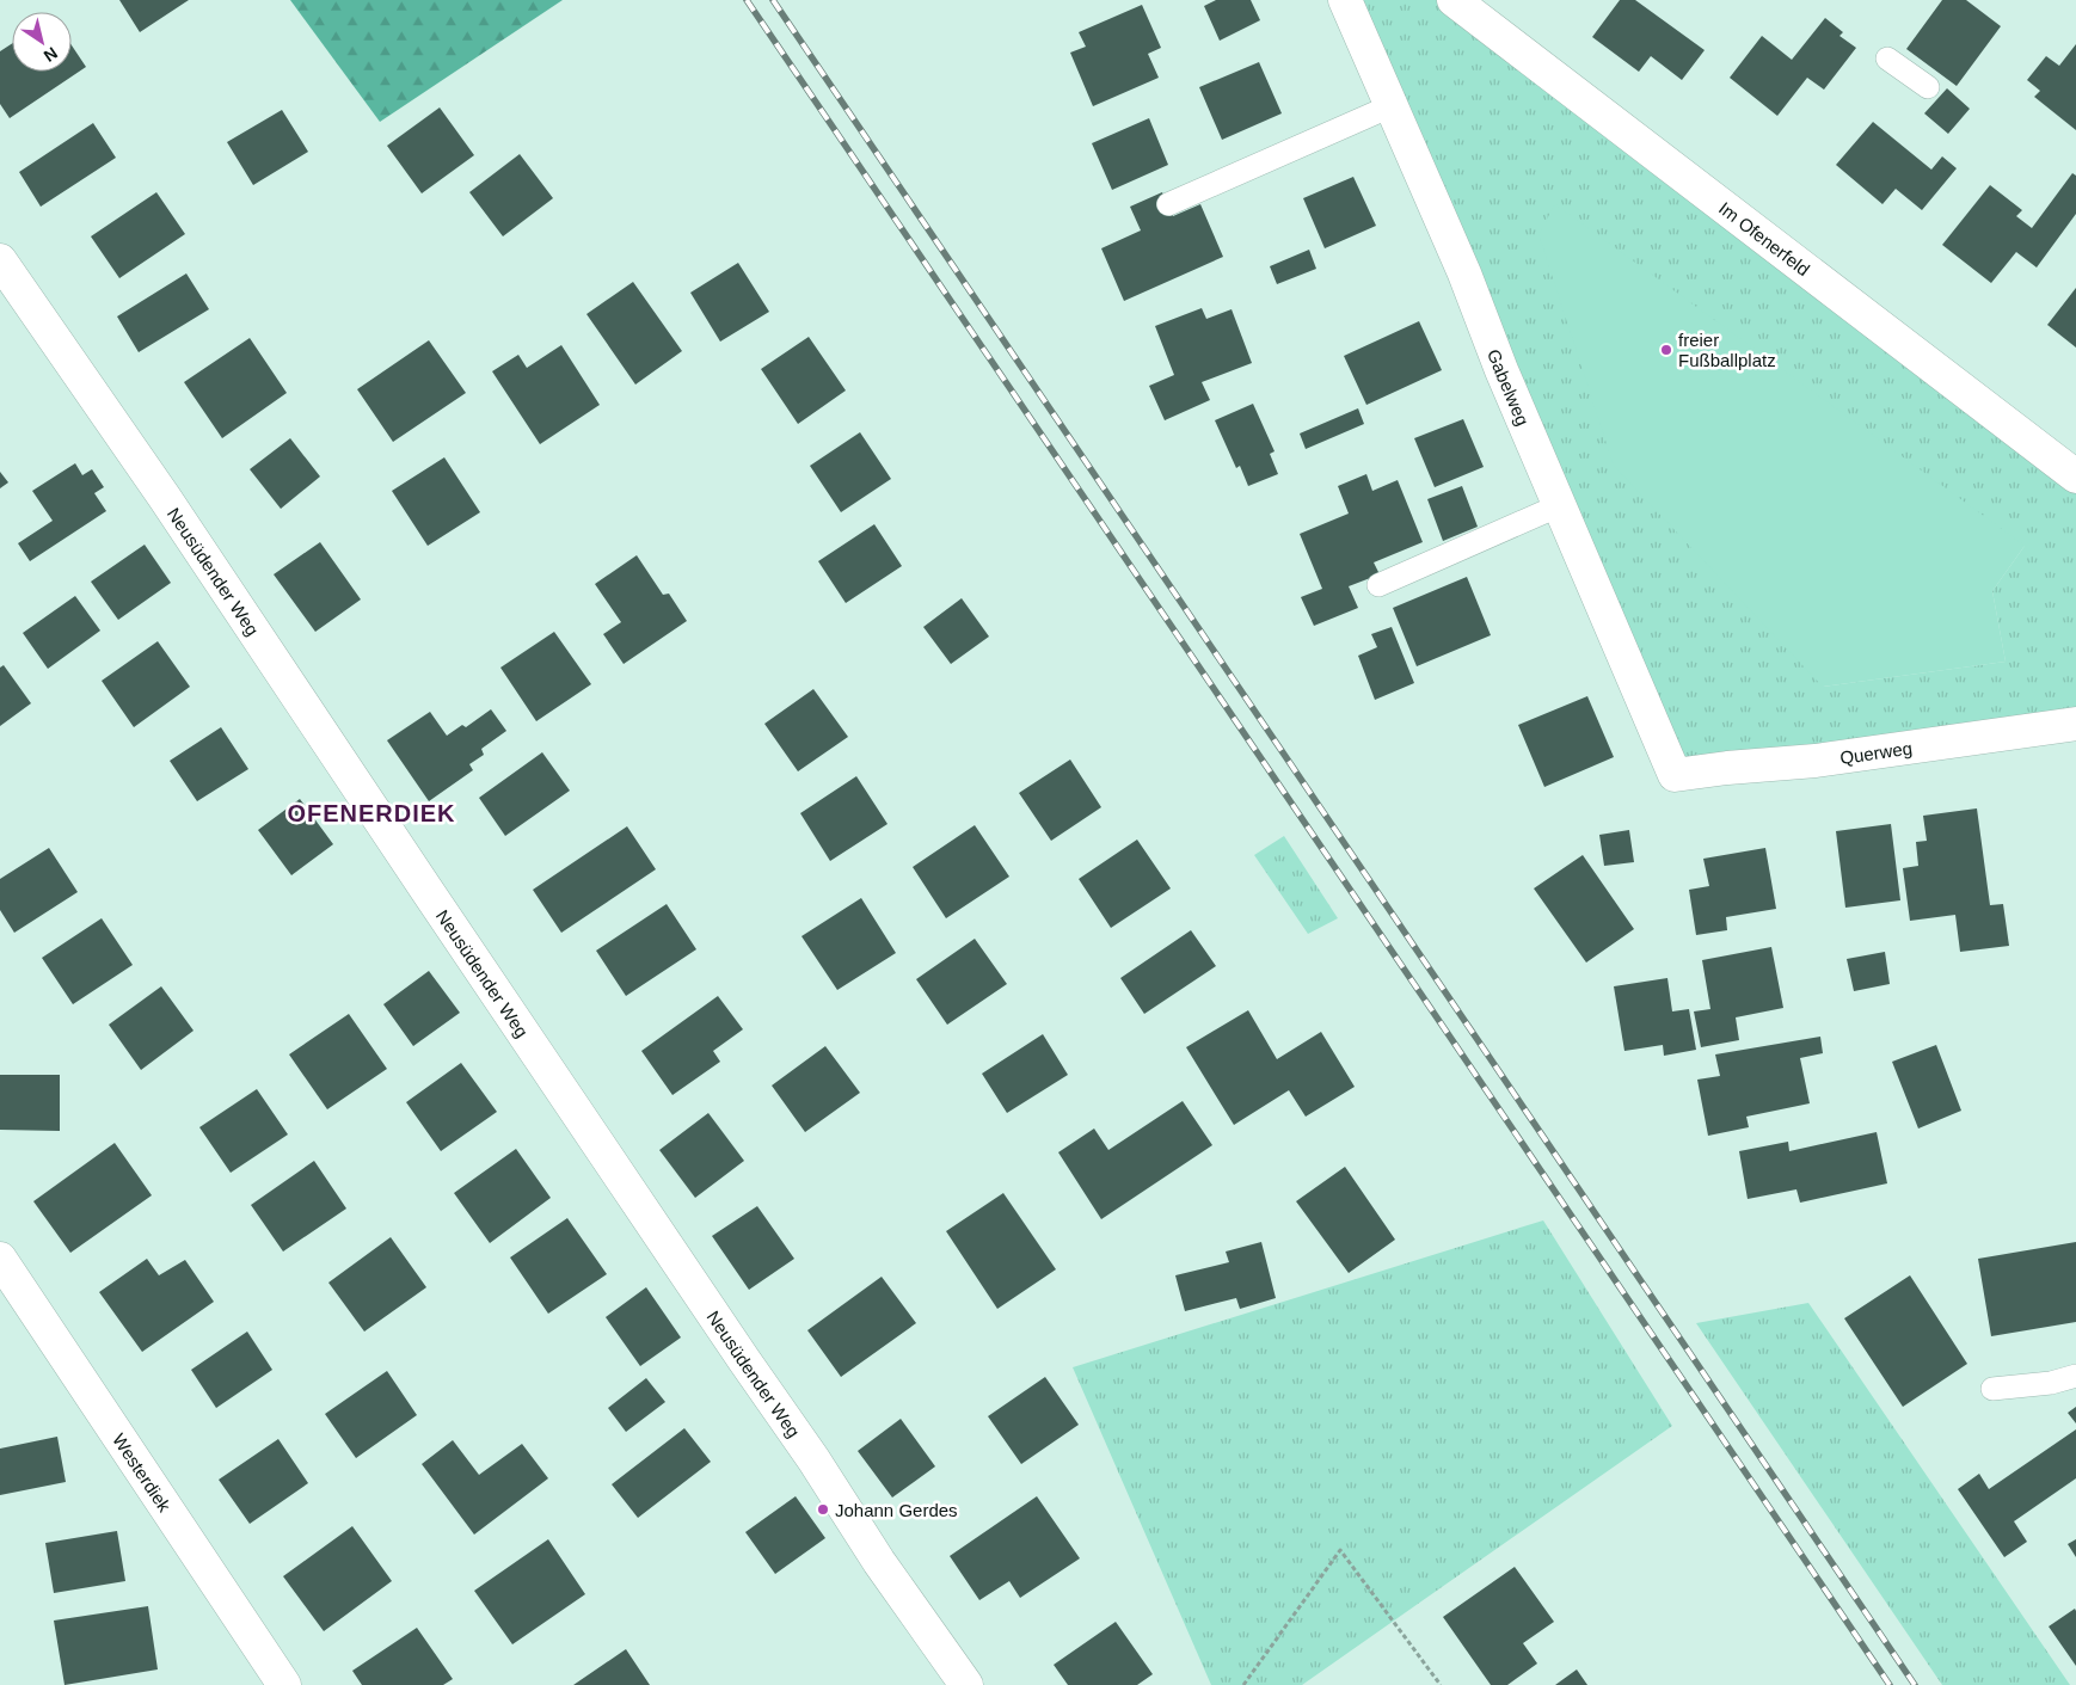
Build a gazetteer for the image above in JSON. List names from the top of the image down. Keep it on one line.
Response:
{"streets":{"street":["Im Ofenerfeld","Gabelweg","Neusüdender Weg","Querweg","Westerdiek"]},"crossings":[["Gabelweg","Querweg"]],"districts":["OFENERDIEK"],"places":["freier Fußballplatz","Johann Gerdes"],"north":"bottom right"}
